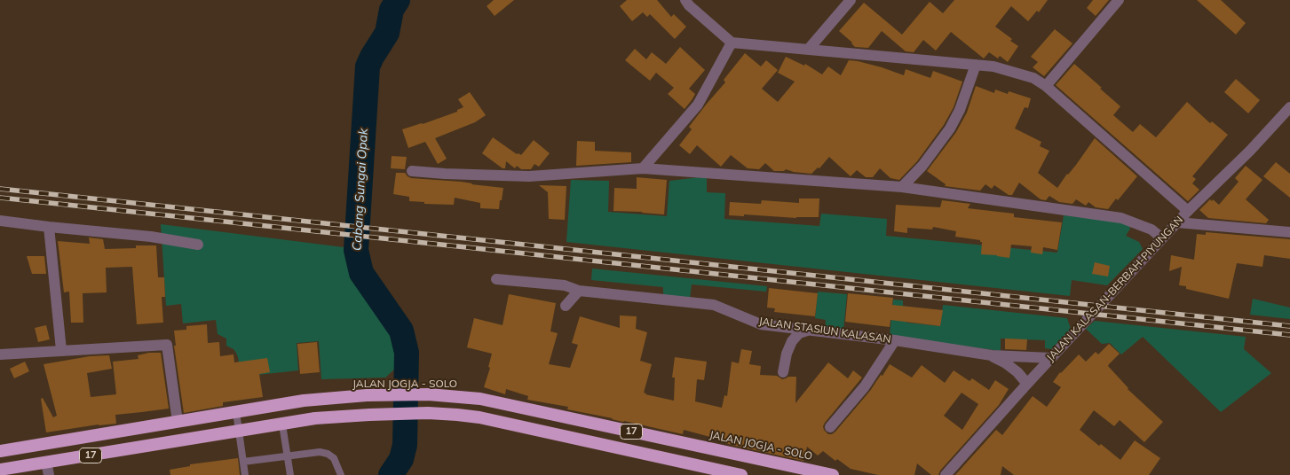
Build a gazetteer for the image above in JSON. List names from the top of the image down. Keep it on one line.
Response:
{"streets":{"highway":["JALAN JOGJA - SOLO","17"],"street":["JALAN KALASAN-BERBAH-PIYUNGAN","JALAN STASIUN KALASAN"]},"crossings":[["JALAN KALASAN-BERBAH-PIYUNGAN","JALAN STASIUN KALASAN"]],"water":["Cabang Sungai Opak"]}
